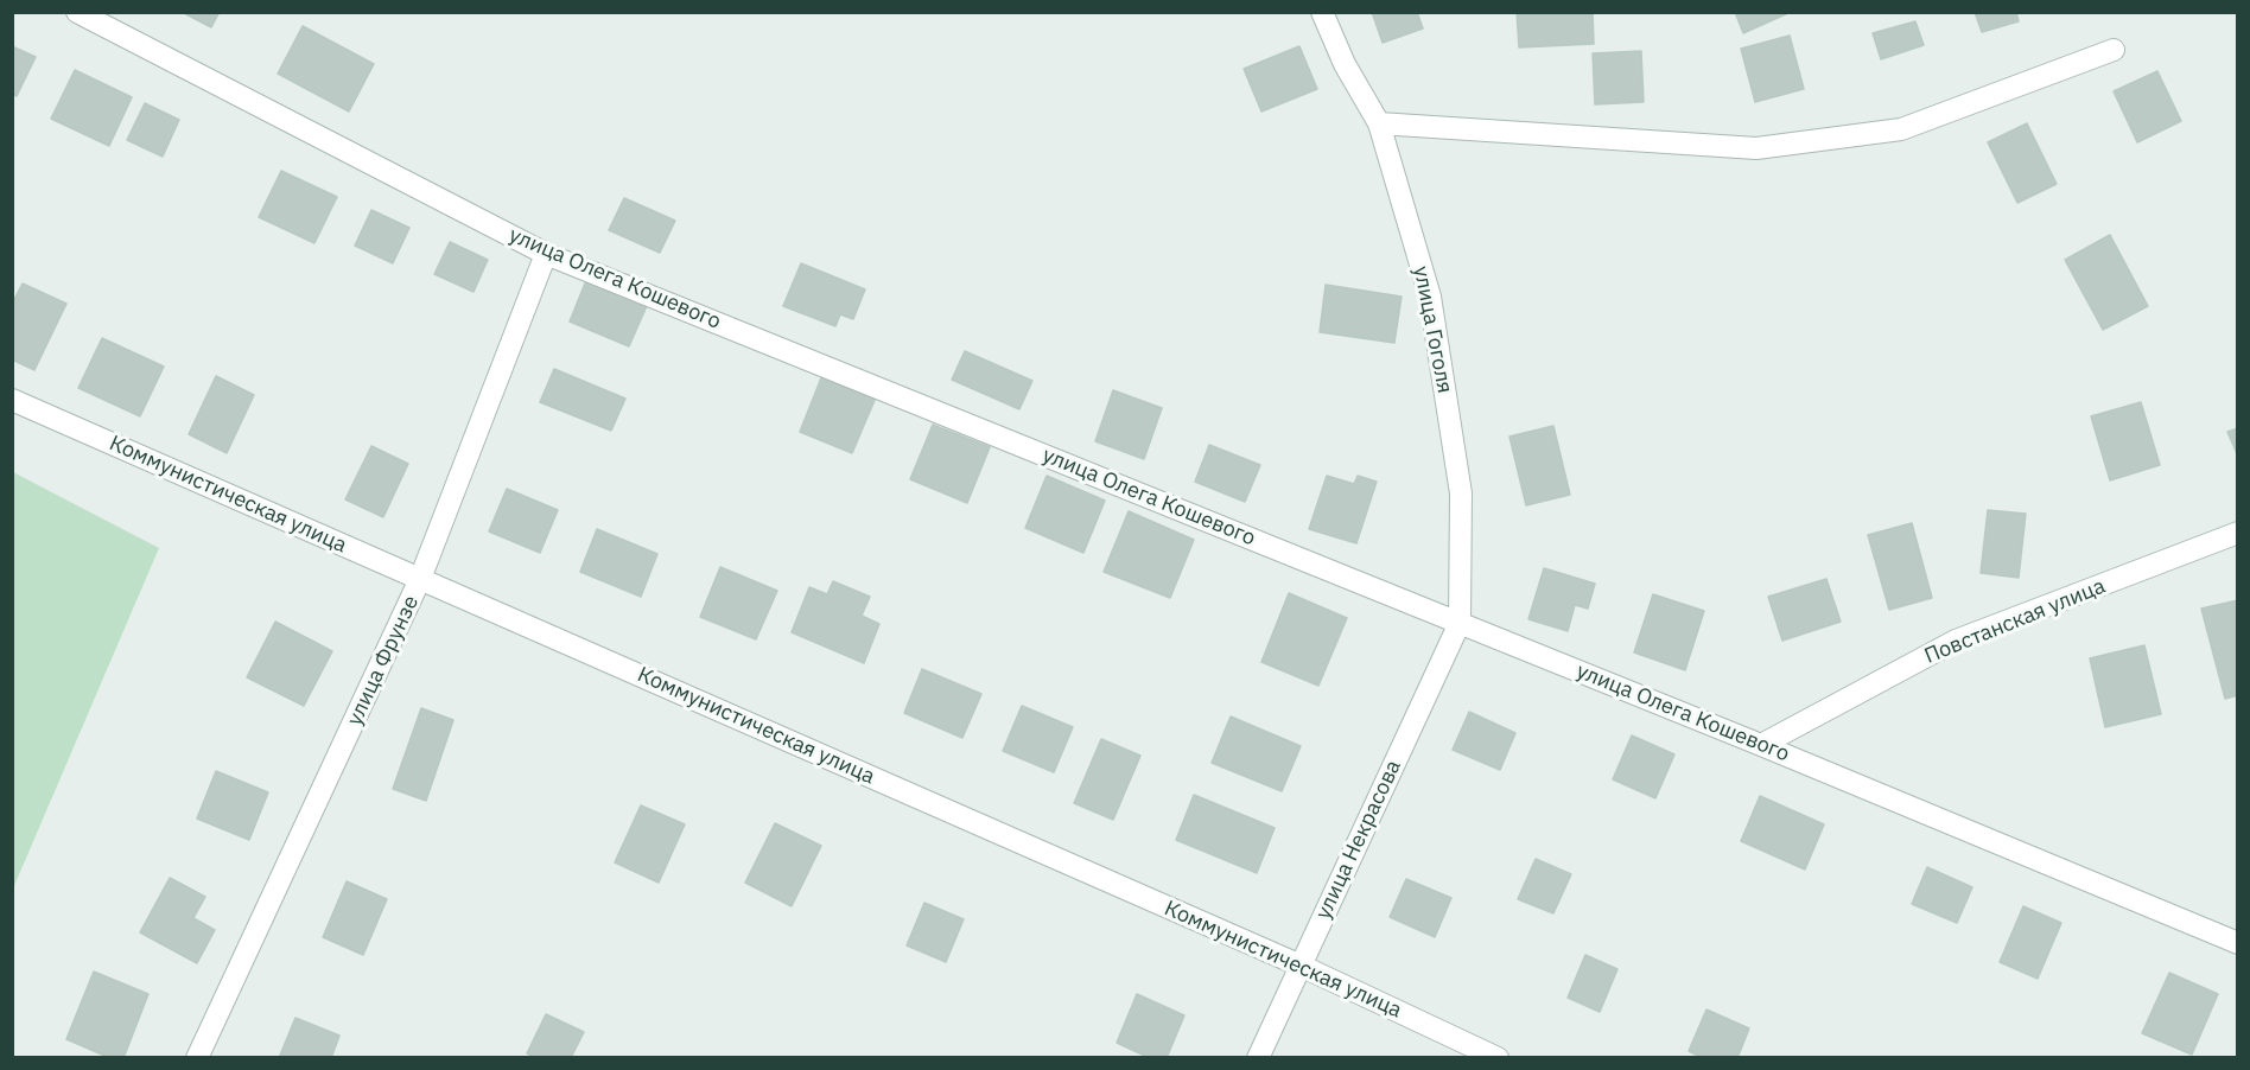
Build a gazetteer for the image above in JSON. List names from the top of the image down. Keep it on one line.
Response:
{"streets":{"street":["улица Олега Кошевого","улица Гоголя","Коммунистическая улица","Повстанская улица","улица Фрунзе","улица Некрасова"]},"crossings":[["улица Олега Кошевого","улица Гоголя"],["улица Олега Кошевого","Повстанская улица"],["улица Олега Кошевого","улица Фрунзе"],["улица Олега Кошевого","улица Некрасова"],["улица Гоголя","улица Некрасова"],["Коммунистическая улица","улица Фрунзе"],["Коммунистическая улица","улица Некрасова"]]}
